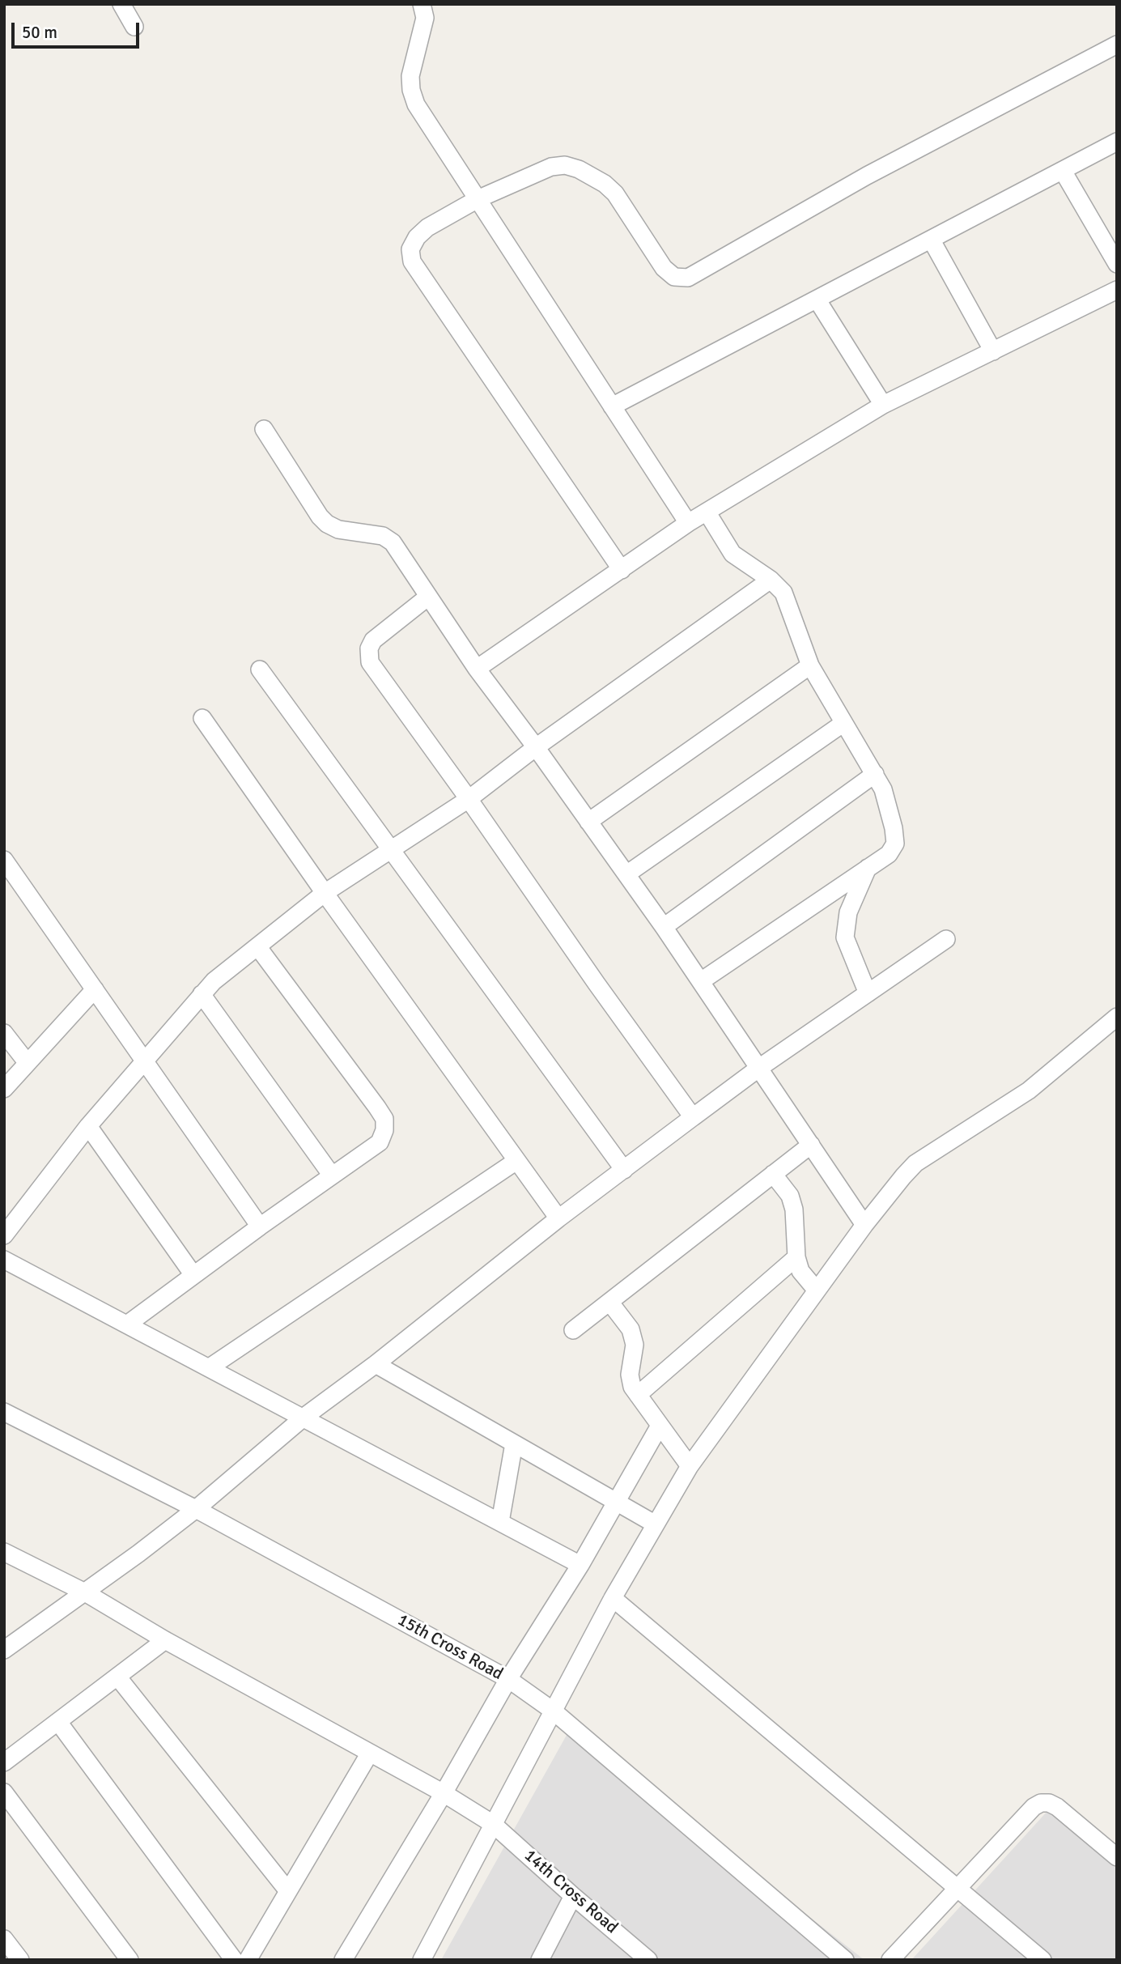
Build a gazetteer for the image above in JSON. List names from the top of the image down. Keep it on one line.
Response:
{"streets":{"street":["15th Cross Road","14th Cross Road"]},"scale_bar":"50 m"}
